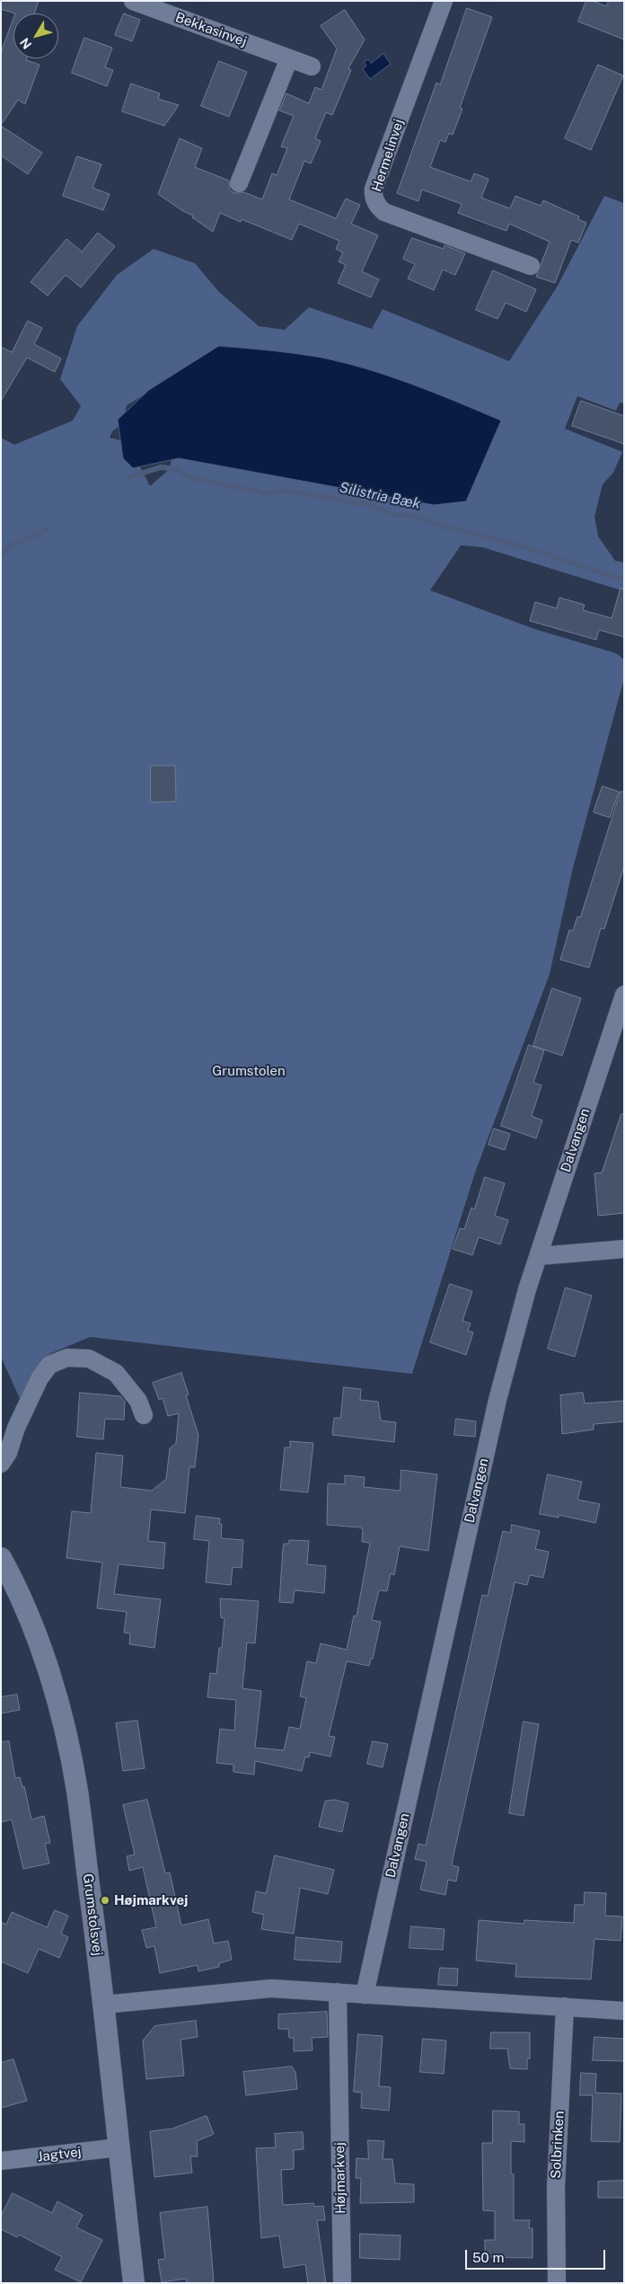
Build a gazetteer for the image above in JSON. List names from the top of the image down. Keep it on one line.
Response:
{"streets":{"street":["Bekkasinvej","Hermelinvej","Dalvangen","Grumstolsvej","Solbrinken","Jagtvej","Højmarkvej"]},"crossings":[["Grumstolsvej","Jagtvej"]],"water":["Silistria Bæk"],"parks":["Grumstolen"],"places":["Højmarkvej"],"scale_bar":"50 m","north":"bottom left"}
